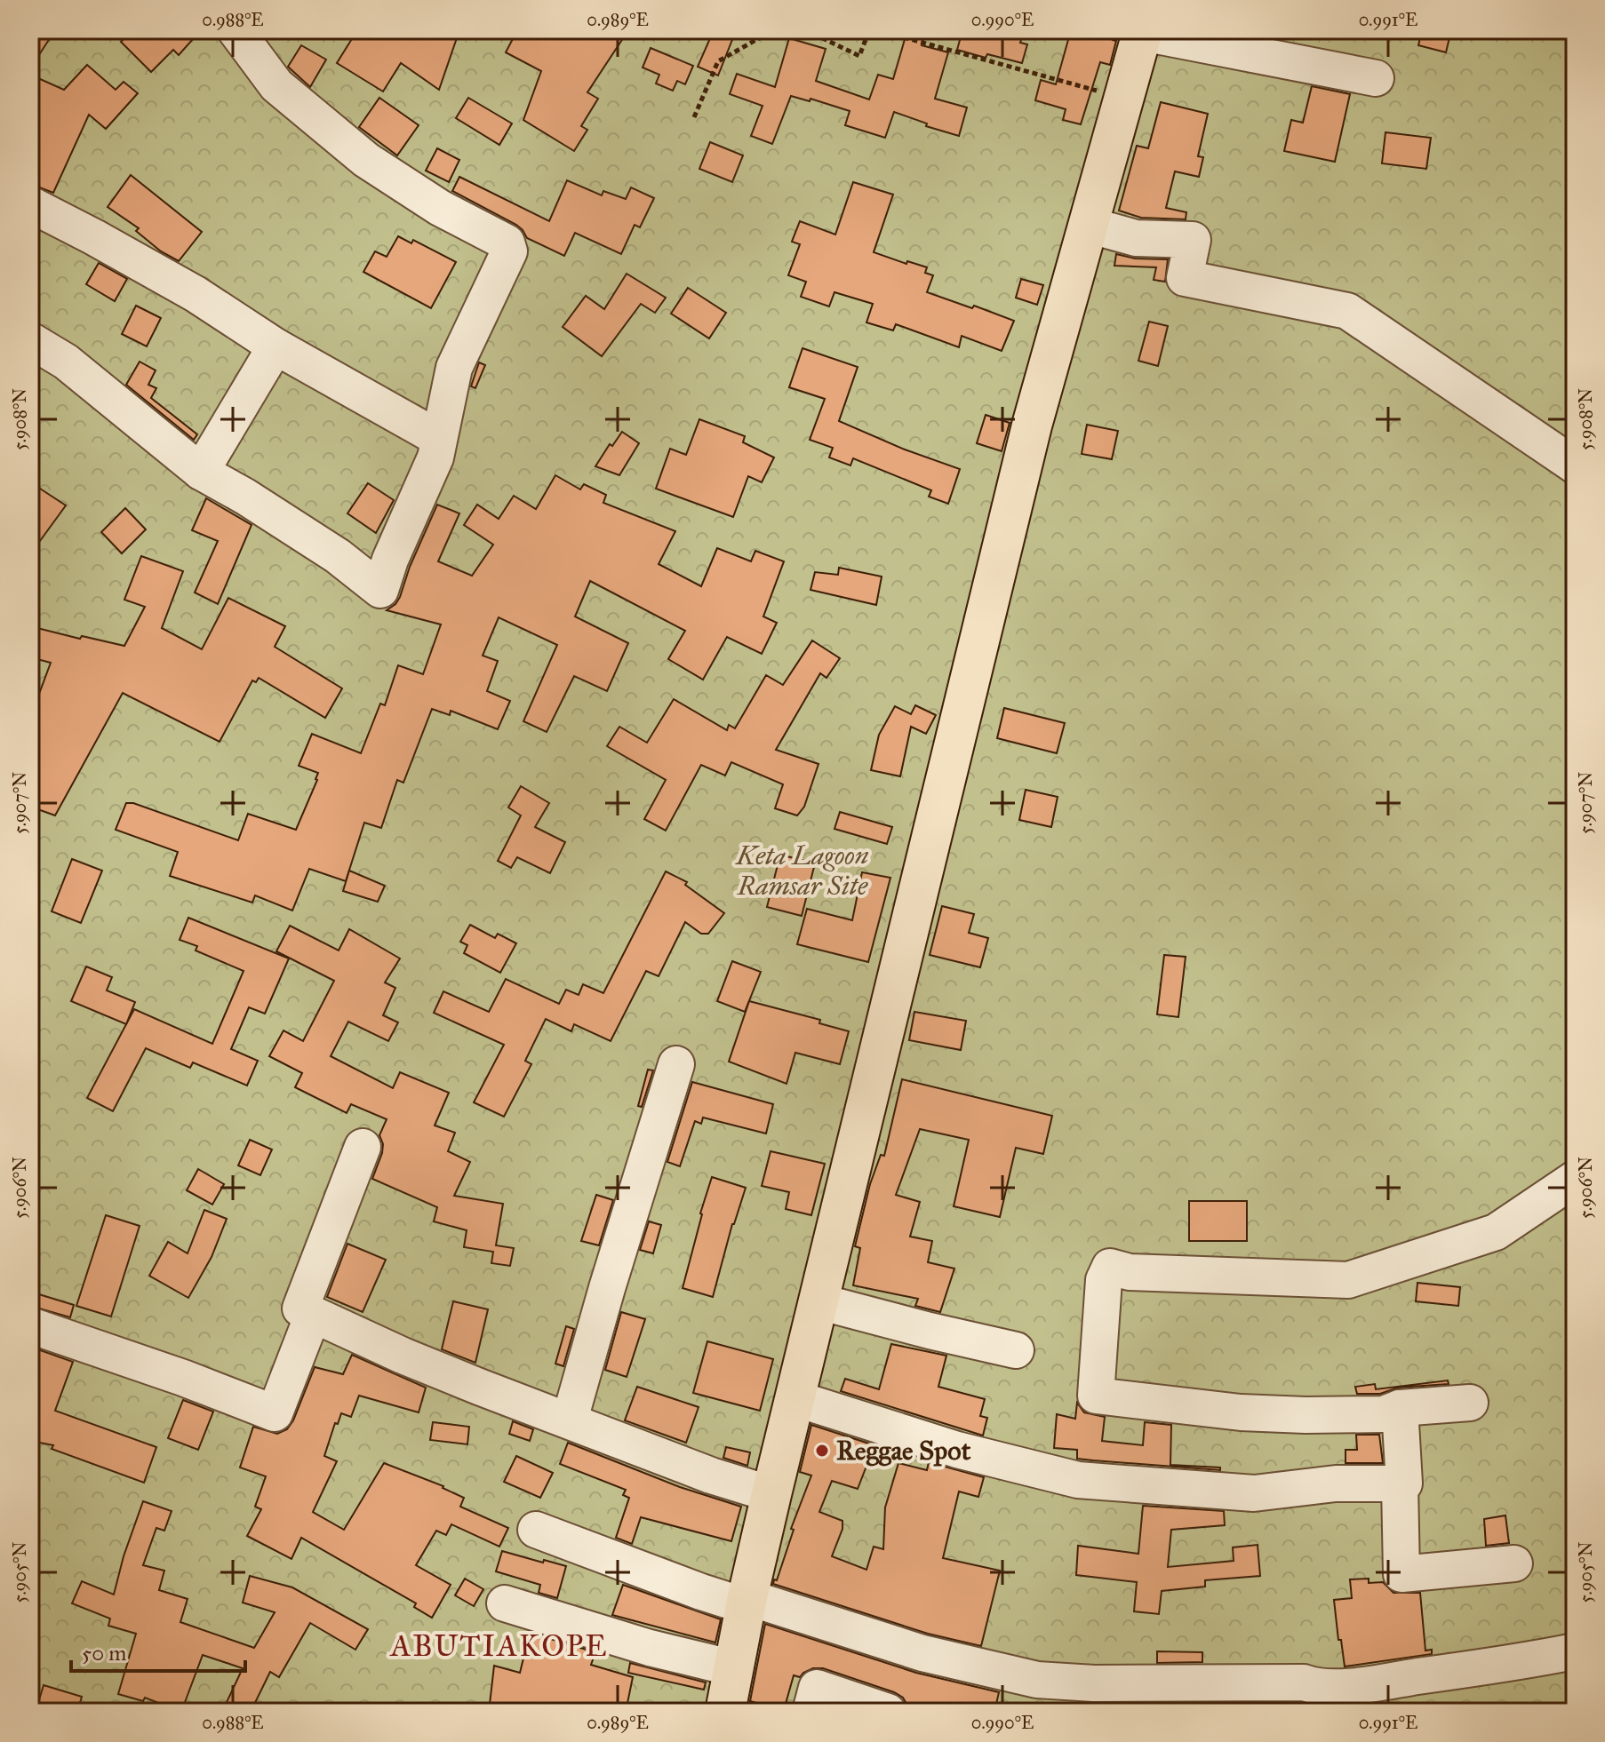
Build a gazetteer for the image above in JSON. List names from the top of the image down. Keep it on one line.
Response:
{"districts":["ABUTIAKOPE"],"parks":["Keta Lagoon Ramsar Site"],"places":["Reggae Spot"],"scale_bar":"50 m","coordinates":["0.988°E","0.989°E","0.990°E","0.991°E","5.908°N","5.907°N","5.906°N","5.905°N"]}
